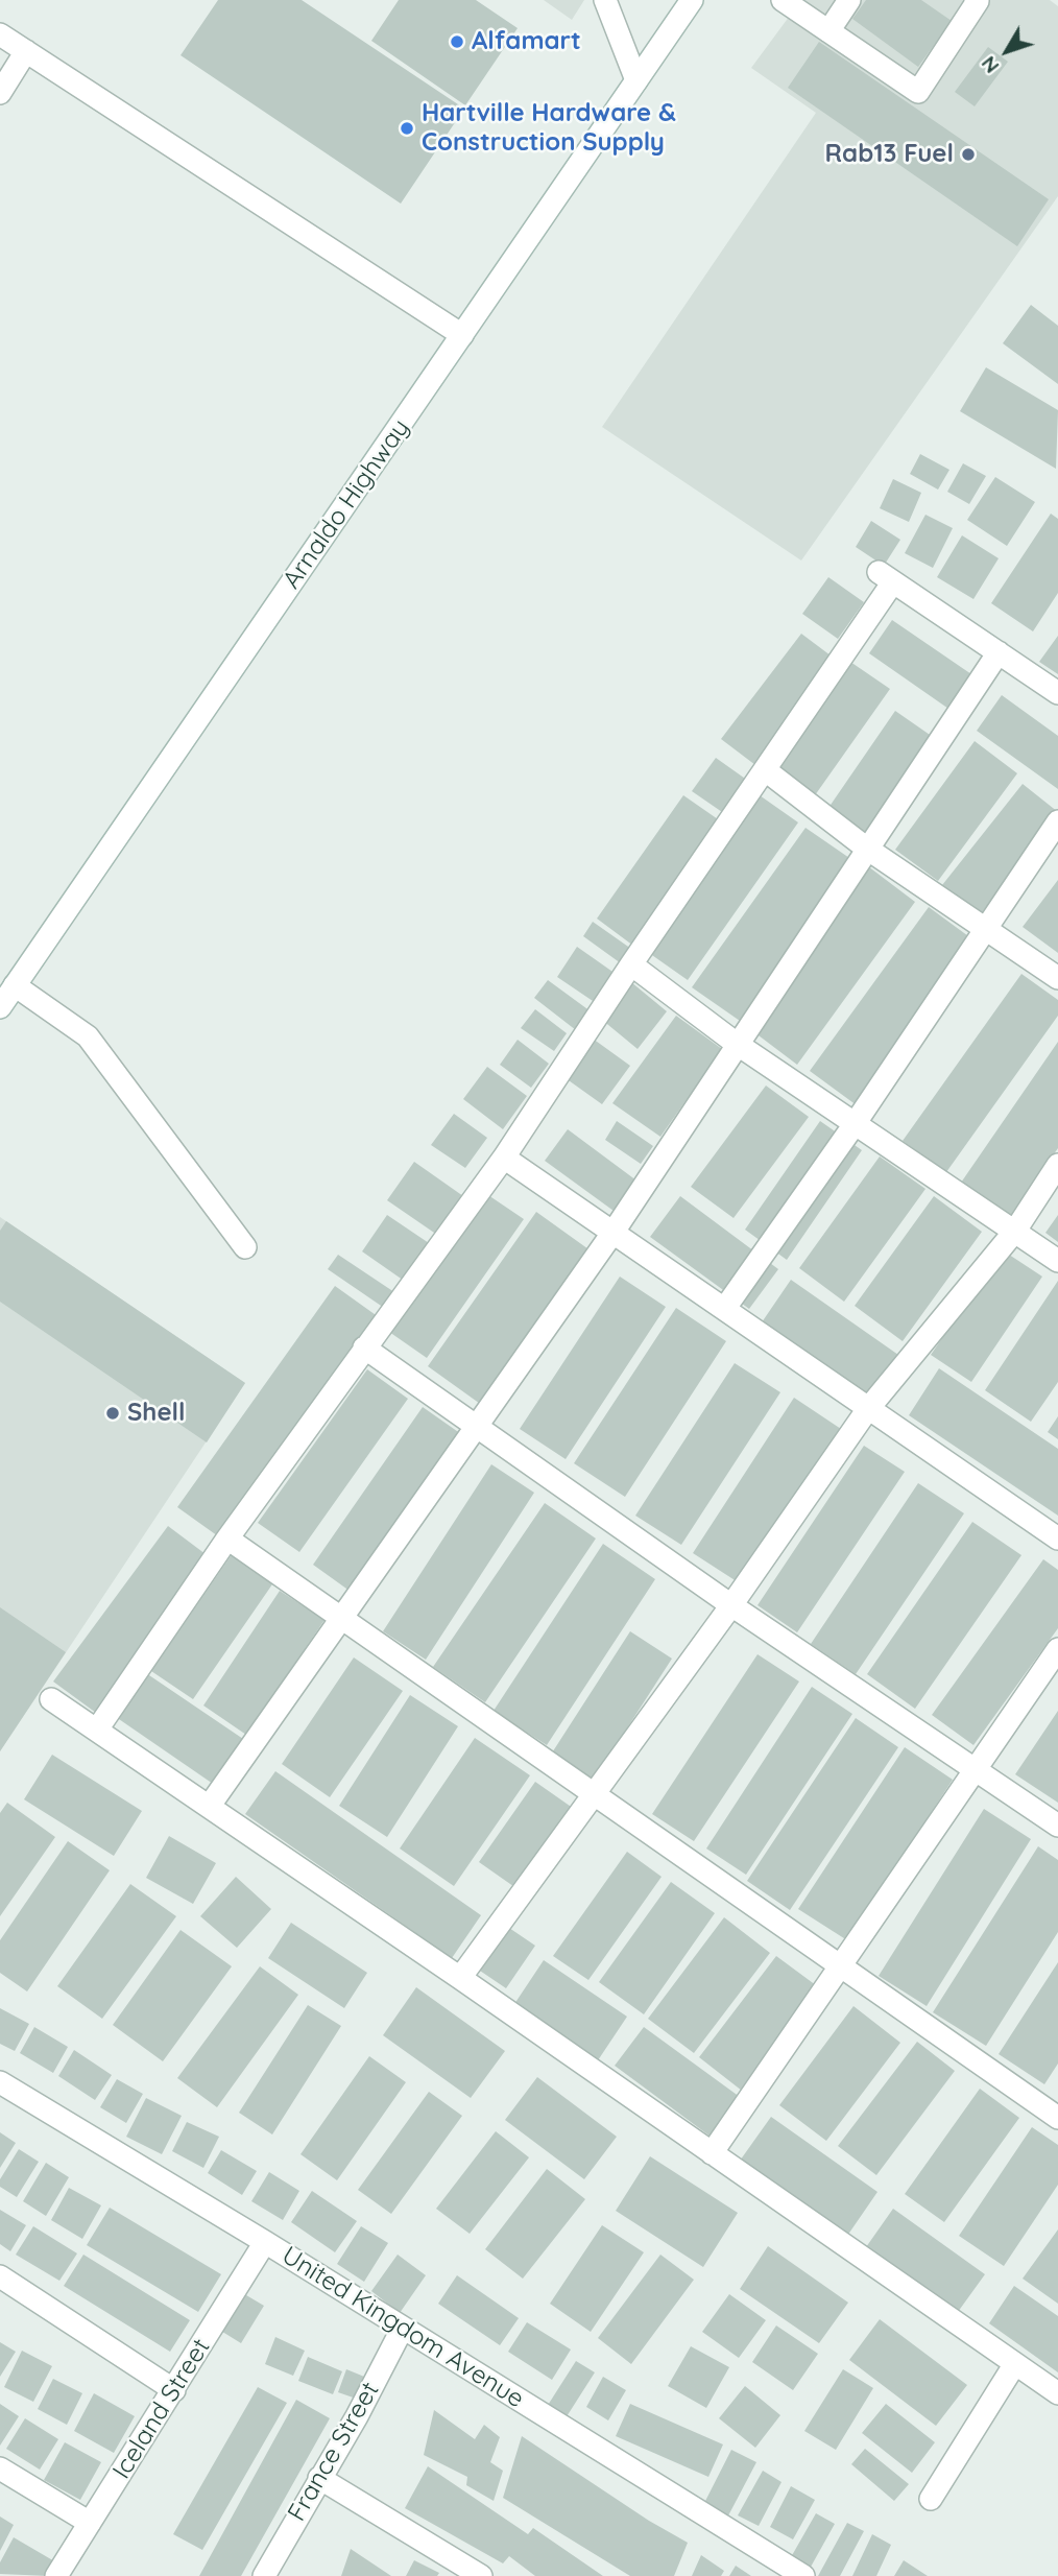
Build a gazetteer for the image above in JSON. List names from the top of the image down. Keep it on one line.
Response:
{"streets":{"street":["Arnaldo Highway","United Kingdom Avenue","Iceland Street","France Street"]},"crossings":[["United Kingdom Avenue","Iceland Street"],["United Kingdom Avenue","France Street"]],"places":["Alfamart","Hartville Hardware & Construction Supply","Rab13 Fuel","Shell"],"north":"bottom left"}
